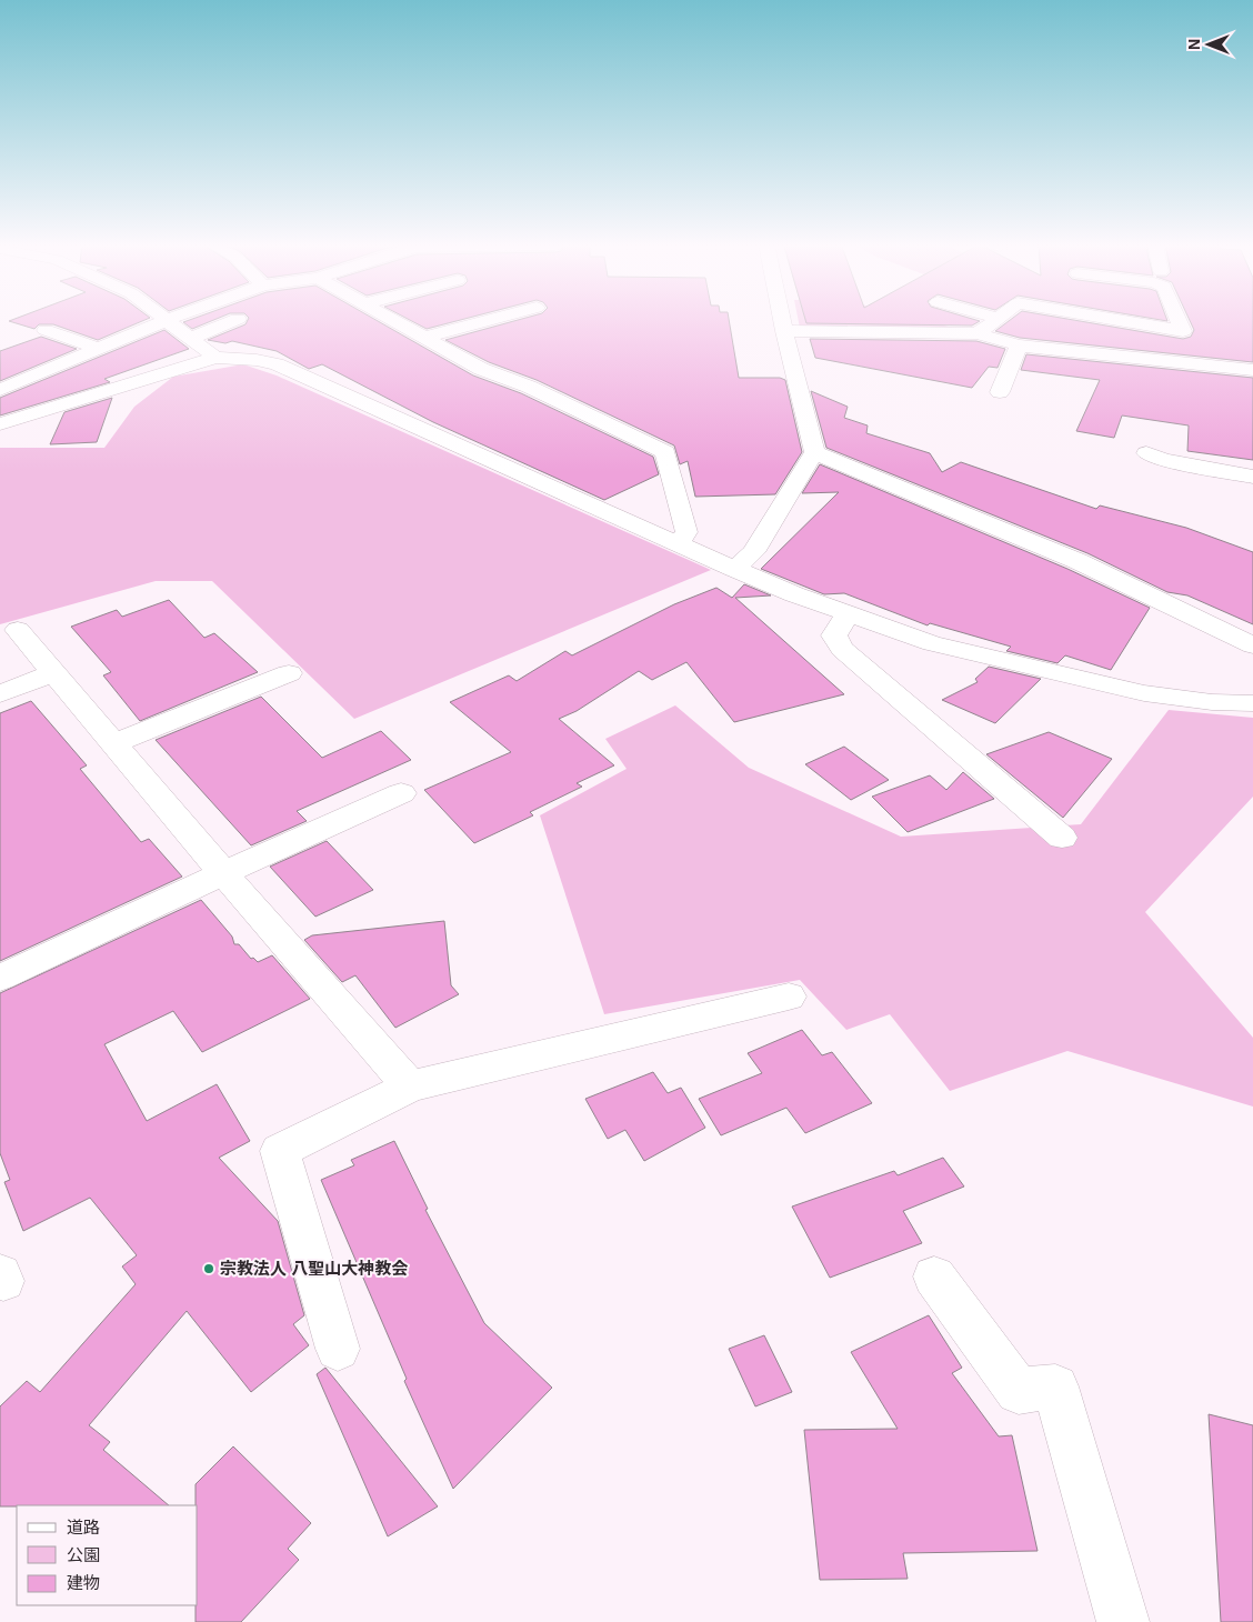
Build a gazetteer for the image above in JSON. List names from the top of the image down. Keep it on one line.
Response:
{"places":["宗教法人 八聖山大神教会"],"legend":["道路","公園","建物"],"north":"left"}
